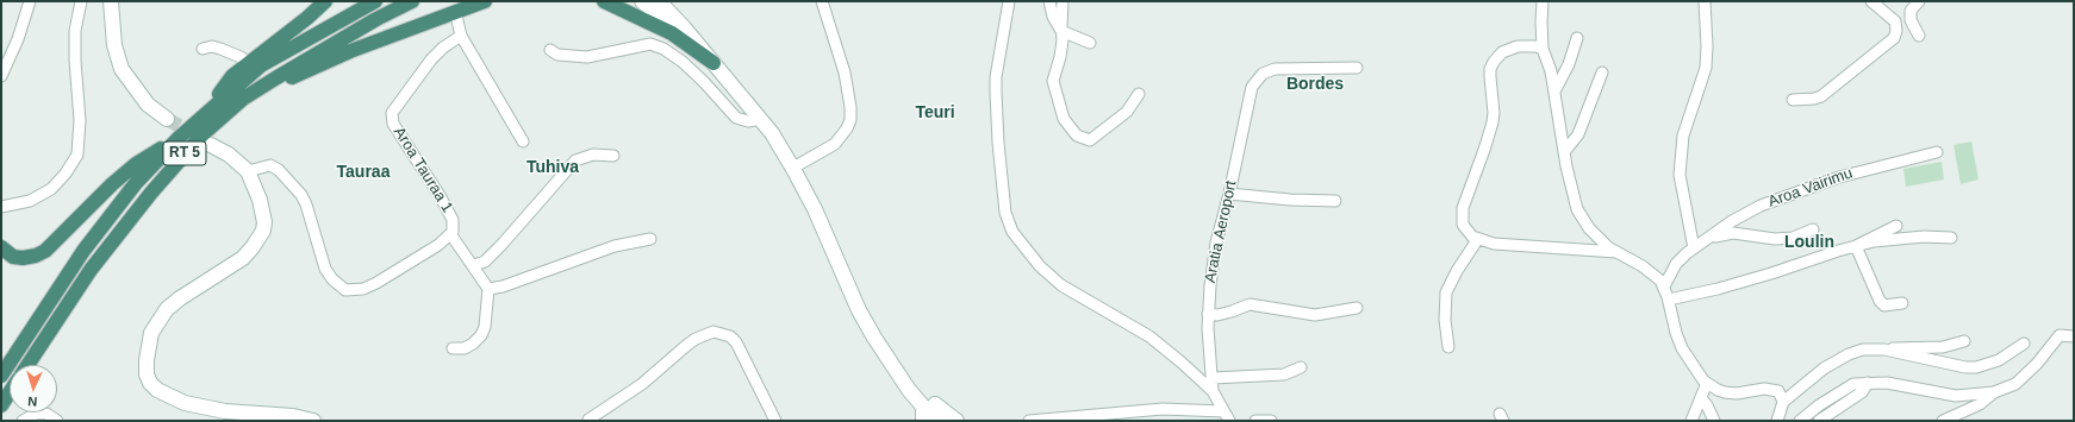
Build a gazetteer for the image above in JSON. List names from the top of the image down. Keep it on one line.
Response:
{"streets":{"highway":["RT 5"],"street":["Aroa Tauraa 1","Aroa Vairimu","Aratia Aeroport"]},"districts":["Bordes","Teuri","Tuhiva","Tauraa","Loulin"],"north":"bottom"}
